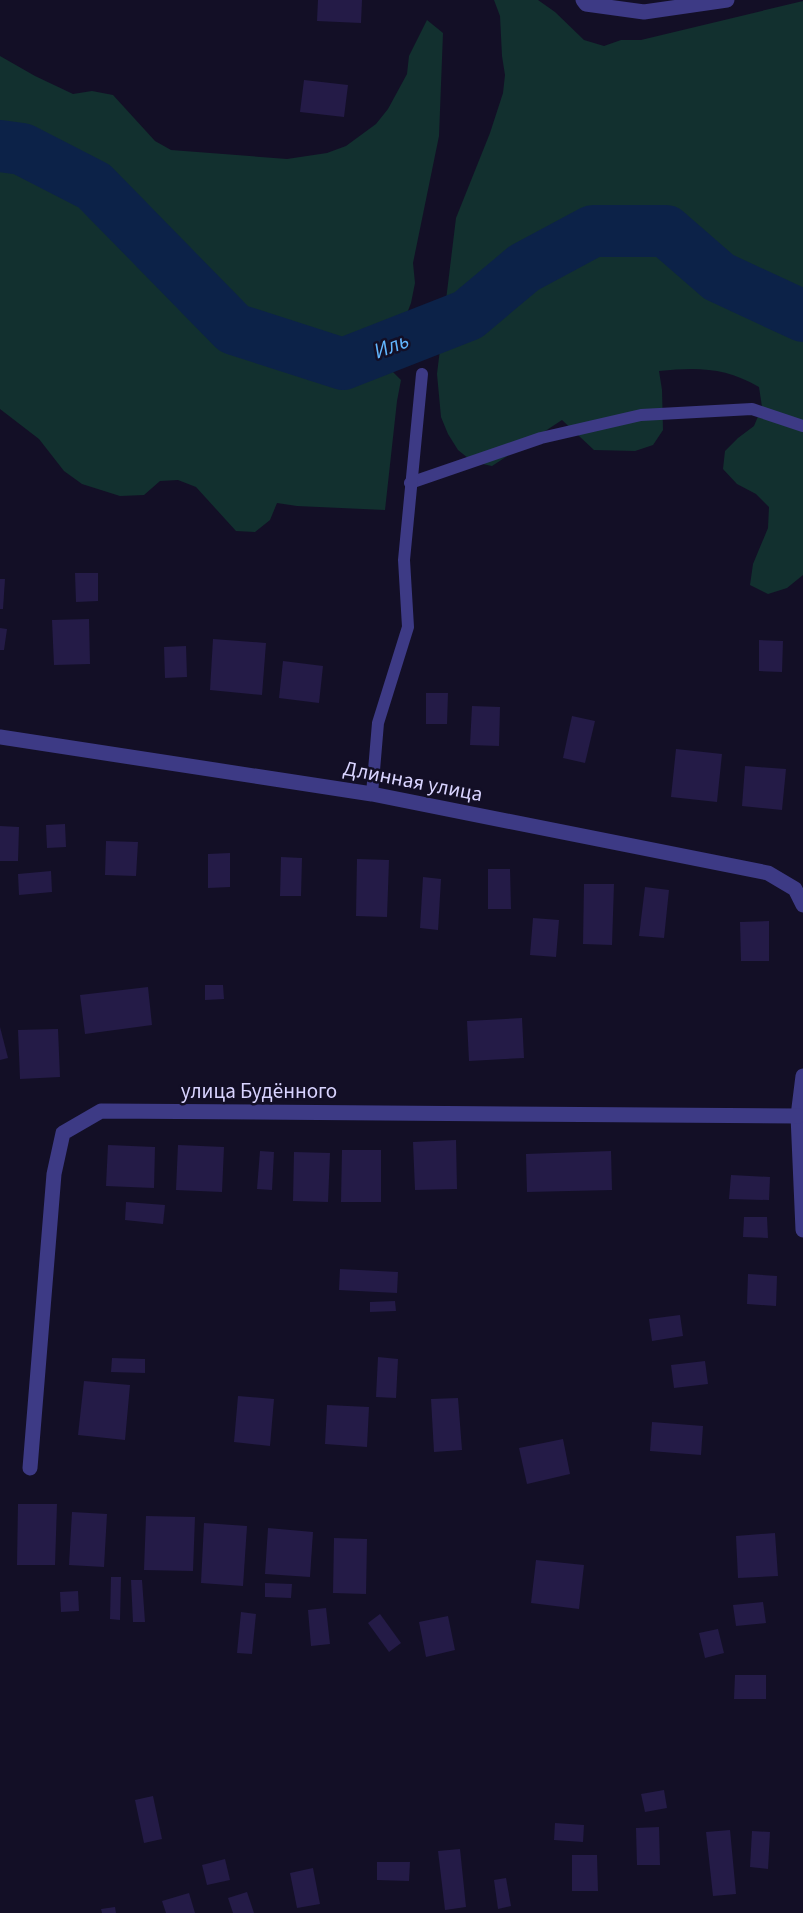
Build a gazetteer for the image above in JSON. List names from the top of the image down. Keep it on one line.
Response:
{"streets":{"street":["Длинная улица","улица Будённого"]},"water":["Иль"]}
